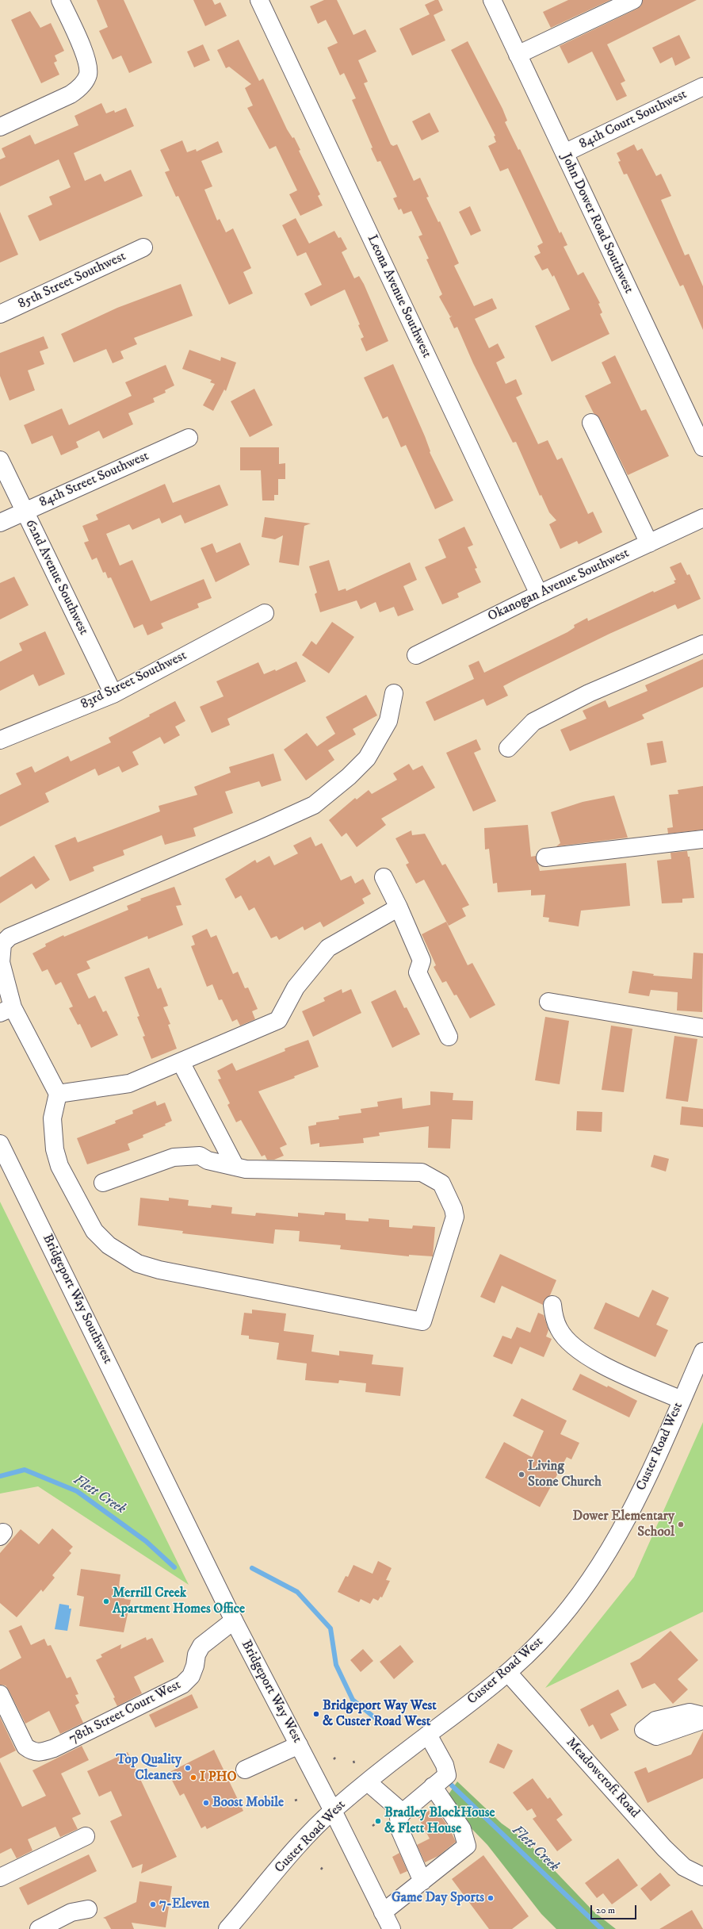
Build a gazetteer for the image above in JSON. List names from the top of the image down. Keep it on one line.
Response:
{"streets":{"street":["84th Court Southwest","John Dower Road Southwest","85th Street Southwest","Leona Avenue Southwest","84th Street Southwest","62nd Avenue Southwest","Okanogan Avenue Southwest","83rd Street Southwest","Bridgeport Way Southwest","Custer Road West","Bridgeport Way West","78th Street Court West","Meadowcroft Road"]},"crossings":[["84th Court Southwest","John Dower Road Southwest"],["Leona Avenue Southwest","Okanogan Avenue Southwest"],["84th Street Southwest","62nd Avenue Southwest"],["62nd Avenue Southwest","83rd Street Southwest"],["Bridgeport Way Southwest","Bridgeport Way West"],["Custer Road West","Bridgeport Way West"],["Custer Road West","Meadowcroft Road"],["Bridgeport Way West","78th Street Court West"]],"water":["Flett Creek"],"places":["Living Stone Church","Dower Elementary School","Merrill Creek Apartment Homes Office","Bridgeport Way West & Custer Road West","Top Quality Cleaners","I PHO","Boost Mobile","Bradley BlockHouse & Flett House","Game Day Sports","7-Eleven"],"scale_bar":"20 m"}
